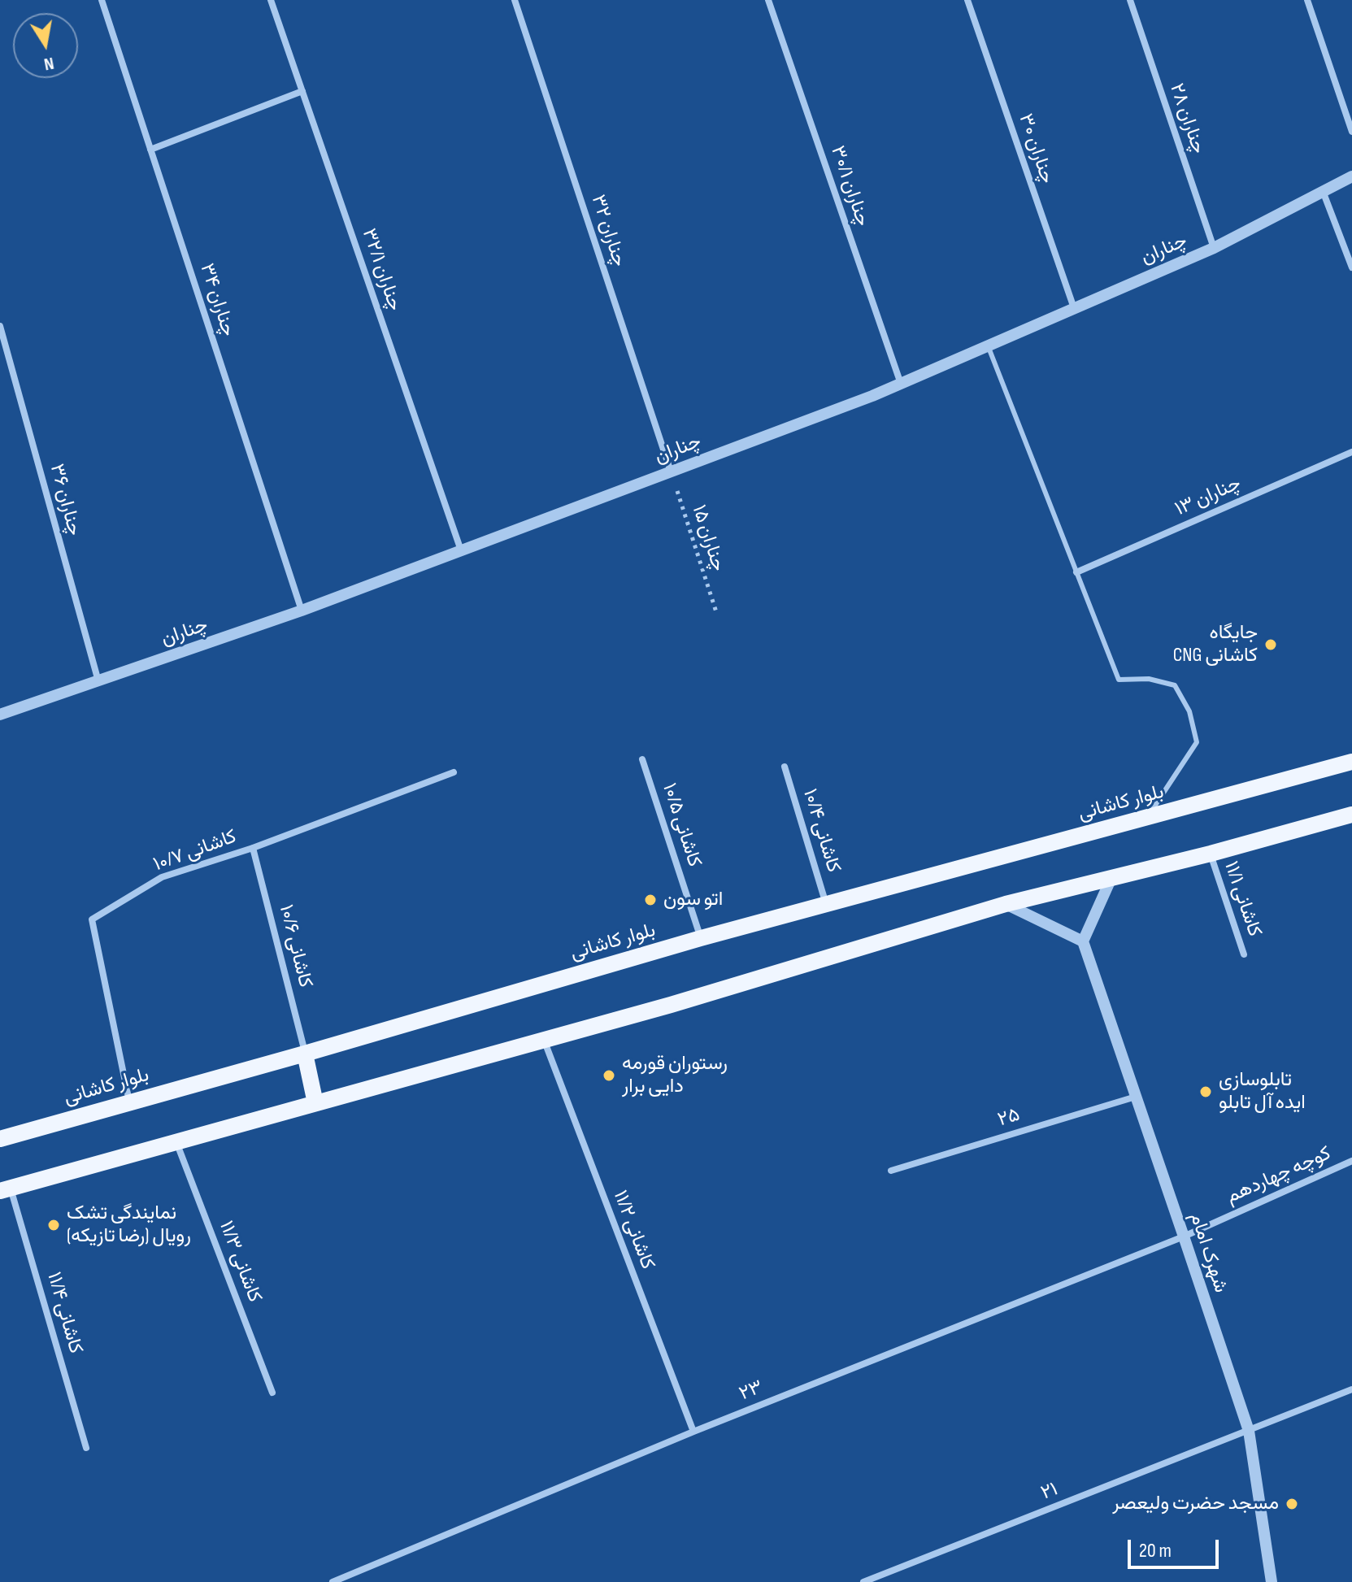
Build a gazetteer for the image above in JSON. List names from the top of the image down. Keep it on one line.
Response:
{"streets":{"main road":["بلوار کاشانی"],"street":["چناران ۲۸","چناران ۳۰","چناران ۳۰/۱","چناران ۳۲","چناران","چناران ۳۲/۱","چناران ۳۴","چناران ۱۳","چناران ۳۶","۱۰/۵ کاشانی","۱۰/۴ کاشانی","۱۰/۷ کاشانی","۱۱/۱ کاشانی","۱۰/۶ کاشانی","۲۵","کوچه چهاردهم","۱۱/۲ کاشانی","شهرک امام","۱۱/۳ کاشانی","۱۱/۴ کاشانی","۲۳","۲۱"],"path":["چناران ۱۵"]},"crossings":[["چناران ۲۸","چناران"],["چناران ۳۰","چناران"],["چناران ۳۰/۱","چناران"],["چناران ۳۲","چناران"],["چناران ۳۲","چناران ۱۵"],["چناران","چناران ۳۲/۱"],["چناران","چناران ۳۴"],["چناران","چناران ۳۶"],["چناران","چناران ۱۵"],["بلوار کاشانی","۱۰/۵ کاشانی"],["بلوار کاشانی","۱۰/۴ کاشانی"],["بلوار کاشانی","۱۰/۷ کاشانی"],["بلوار کاشانی","۱۰/۶ کاشانی"],["۱۰/۷ کاشانی","۱۰/۶ کاشانی"],["۲۵","شهرک امام"],["کوچه چهاردهم","شهرک امام"],["کوچه چهاردهم","۲۳"],["۱۱/۲ کاشانی","۲۳"],["شهرک امام","۲۳"],["شهرک امام","۲۱"]],"places":["جایگاه CNG کاشانی","اتو سون","رستوران قورمه دایی برار","تابلوسازی ایده آل تابلو","نمایندگی تشک رویال (رضا تازیکه)","مسجد حضرت ولیعصر"],"scale_bar":"20 m","north":"bottom"}
